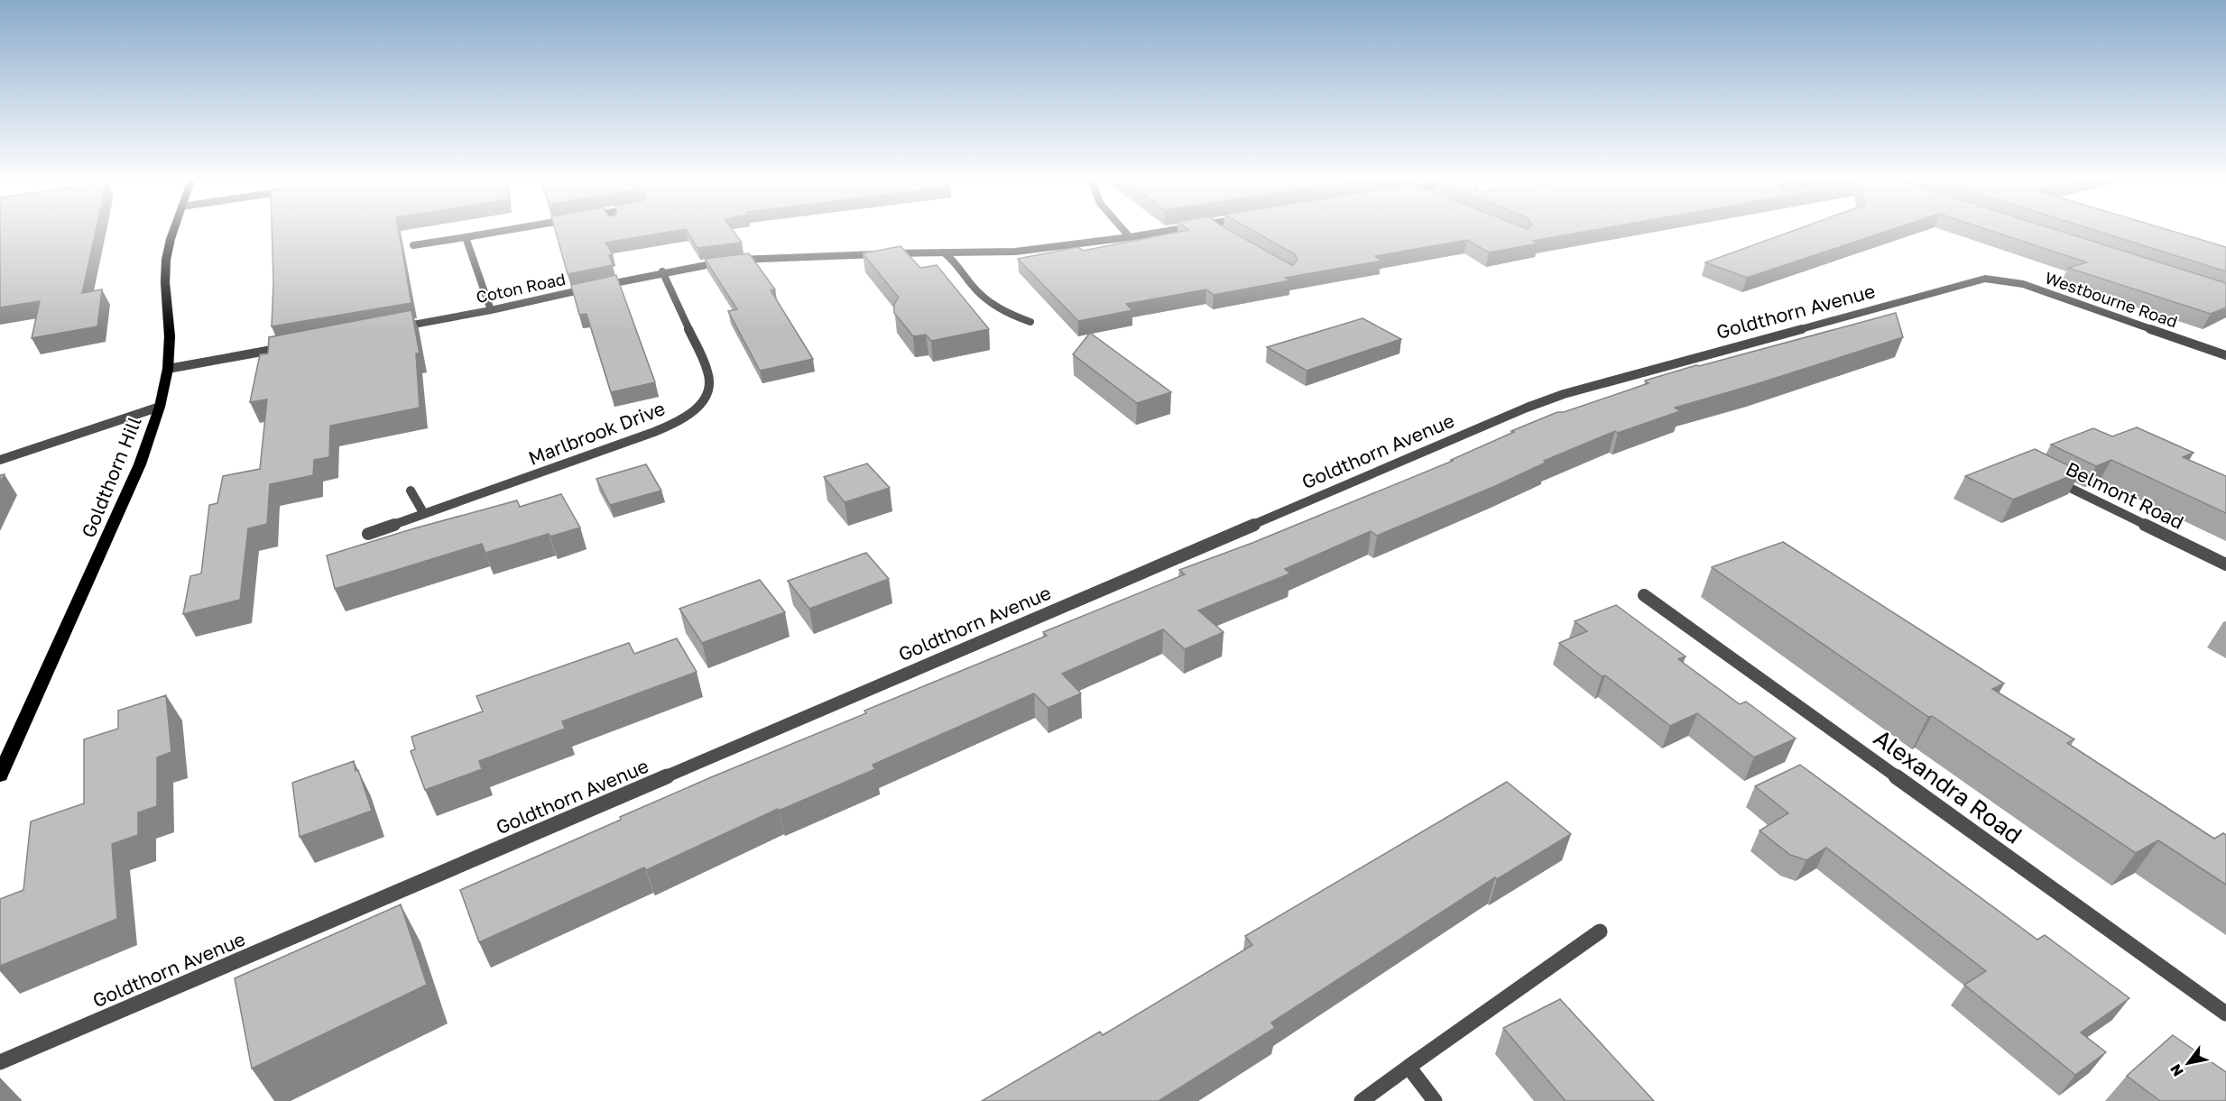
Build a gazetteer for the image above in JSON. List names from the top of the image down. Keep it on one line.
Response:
{"streets":{"main road":["Goldthorn Hill"],"street":["Coton Road","Westbourne Road","Goldthorn Avenue","Marlbrook Drive","Belmont Road","Alexandra Road"]},"crossings":[["Westbourne Road","Goldthorn Avenue"]],"north":"bottom left"}
